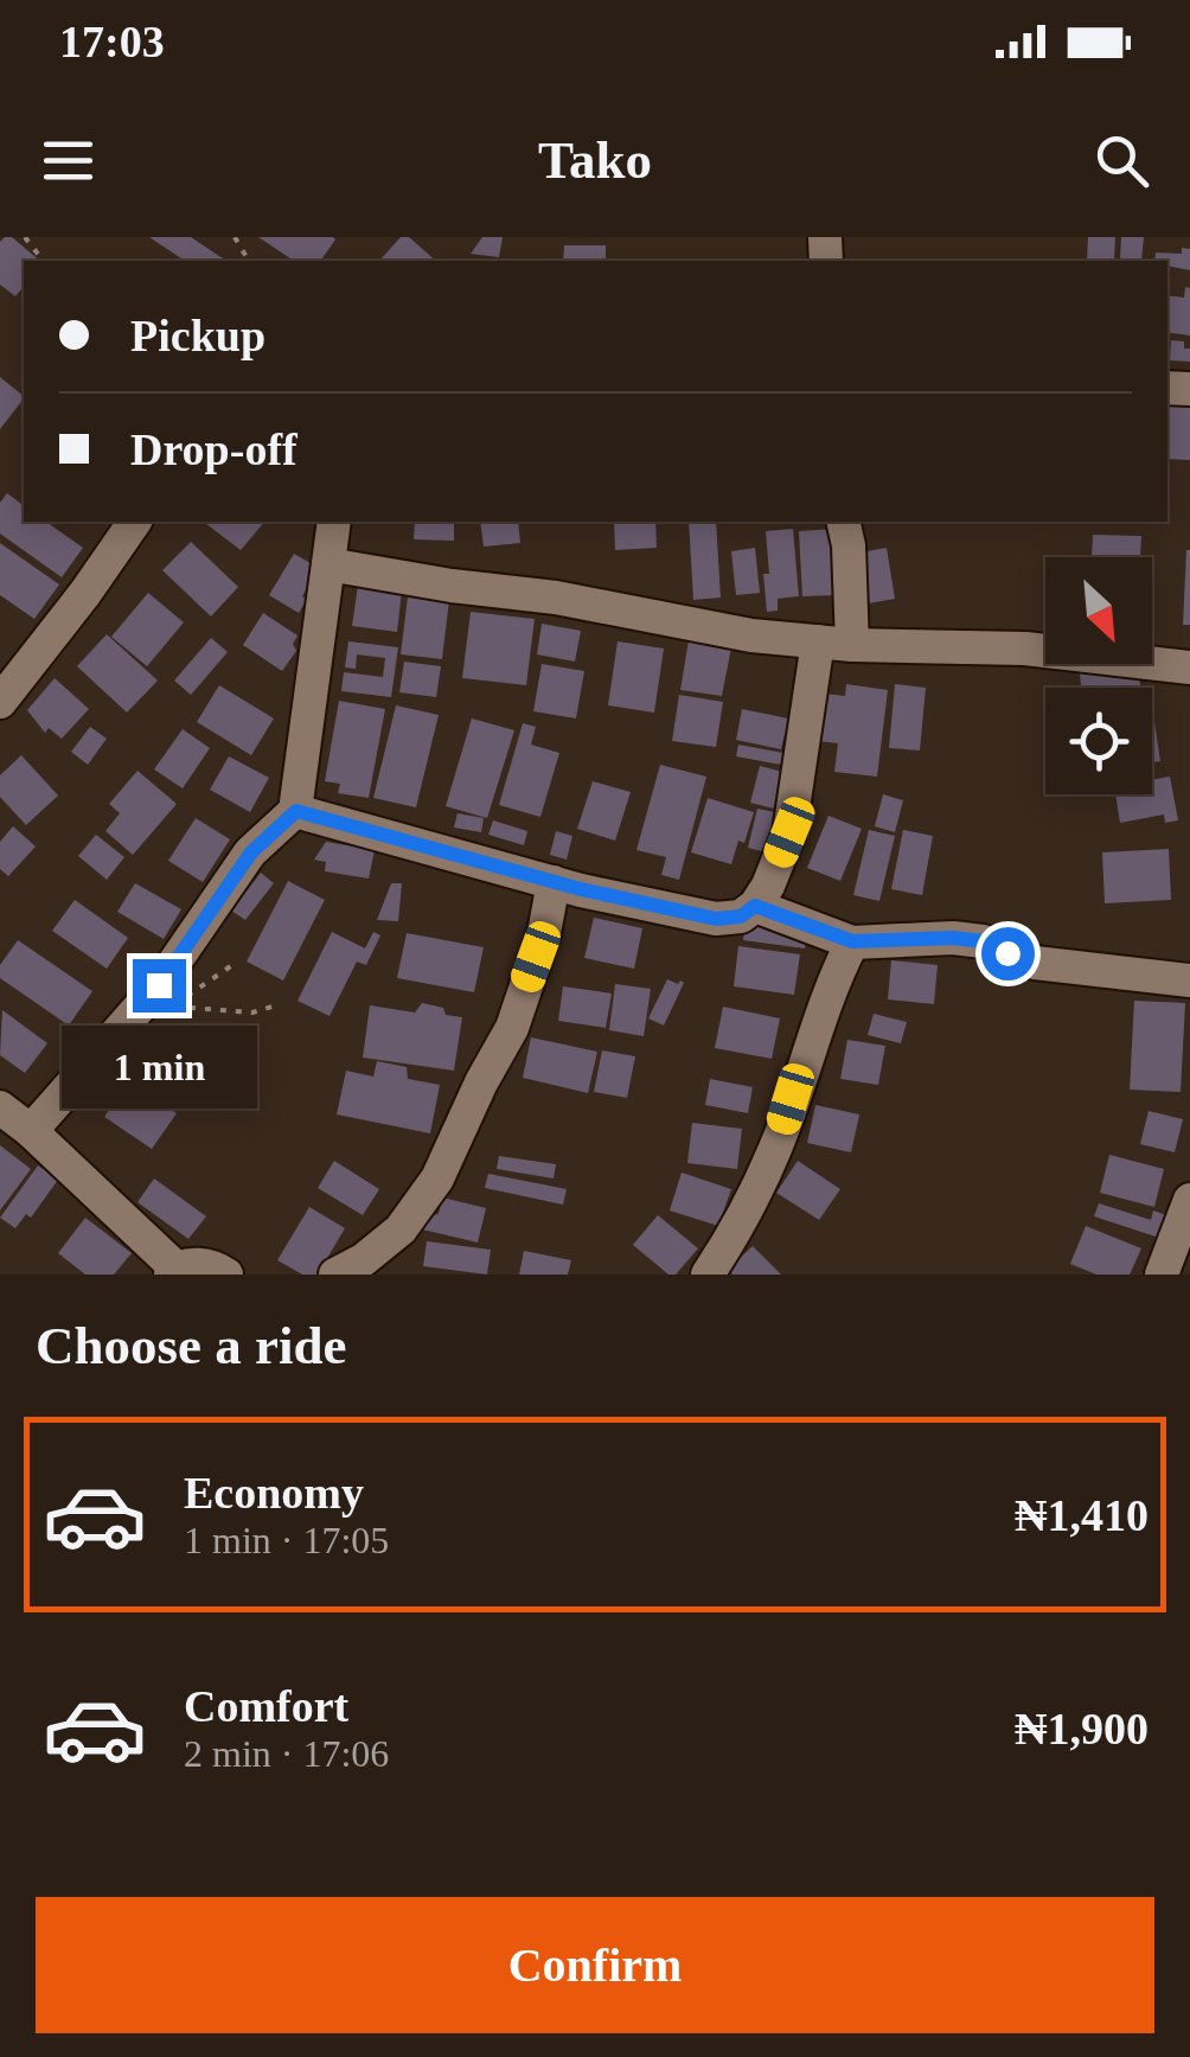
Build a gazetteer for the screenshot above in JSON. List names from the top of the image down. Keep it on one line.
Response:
{"north":"bottom right","page":{"status":"17:03","header":"Tako","banner":["Pickup","Drop-off"],"bubble":"1 min","heading":"Choose a ride","list":[{"name":"Economy","note":"1 min · 17:05","value":"₦1,410"},{"name":"Comfort","note":"2 min · 17:06","value":"₦1,900"}],"buttons":"Confirm"}}
